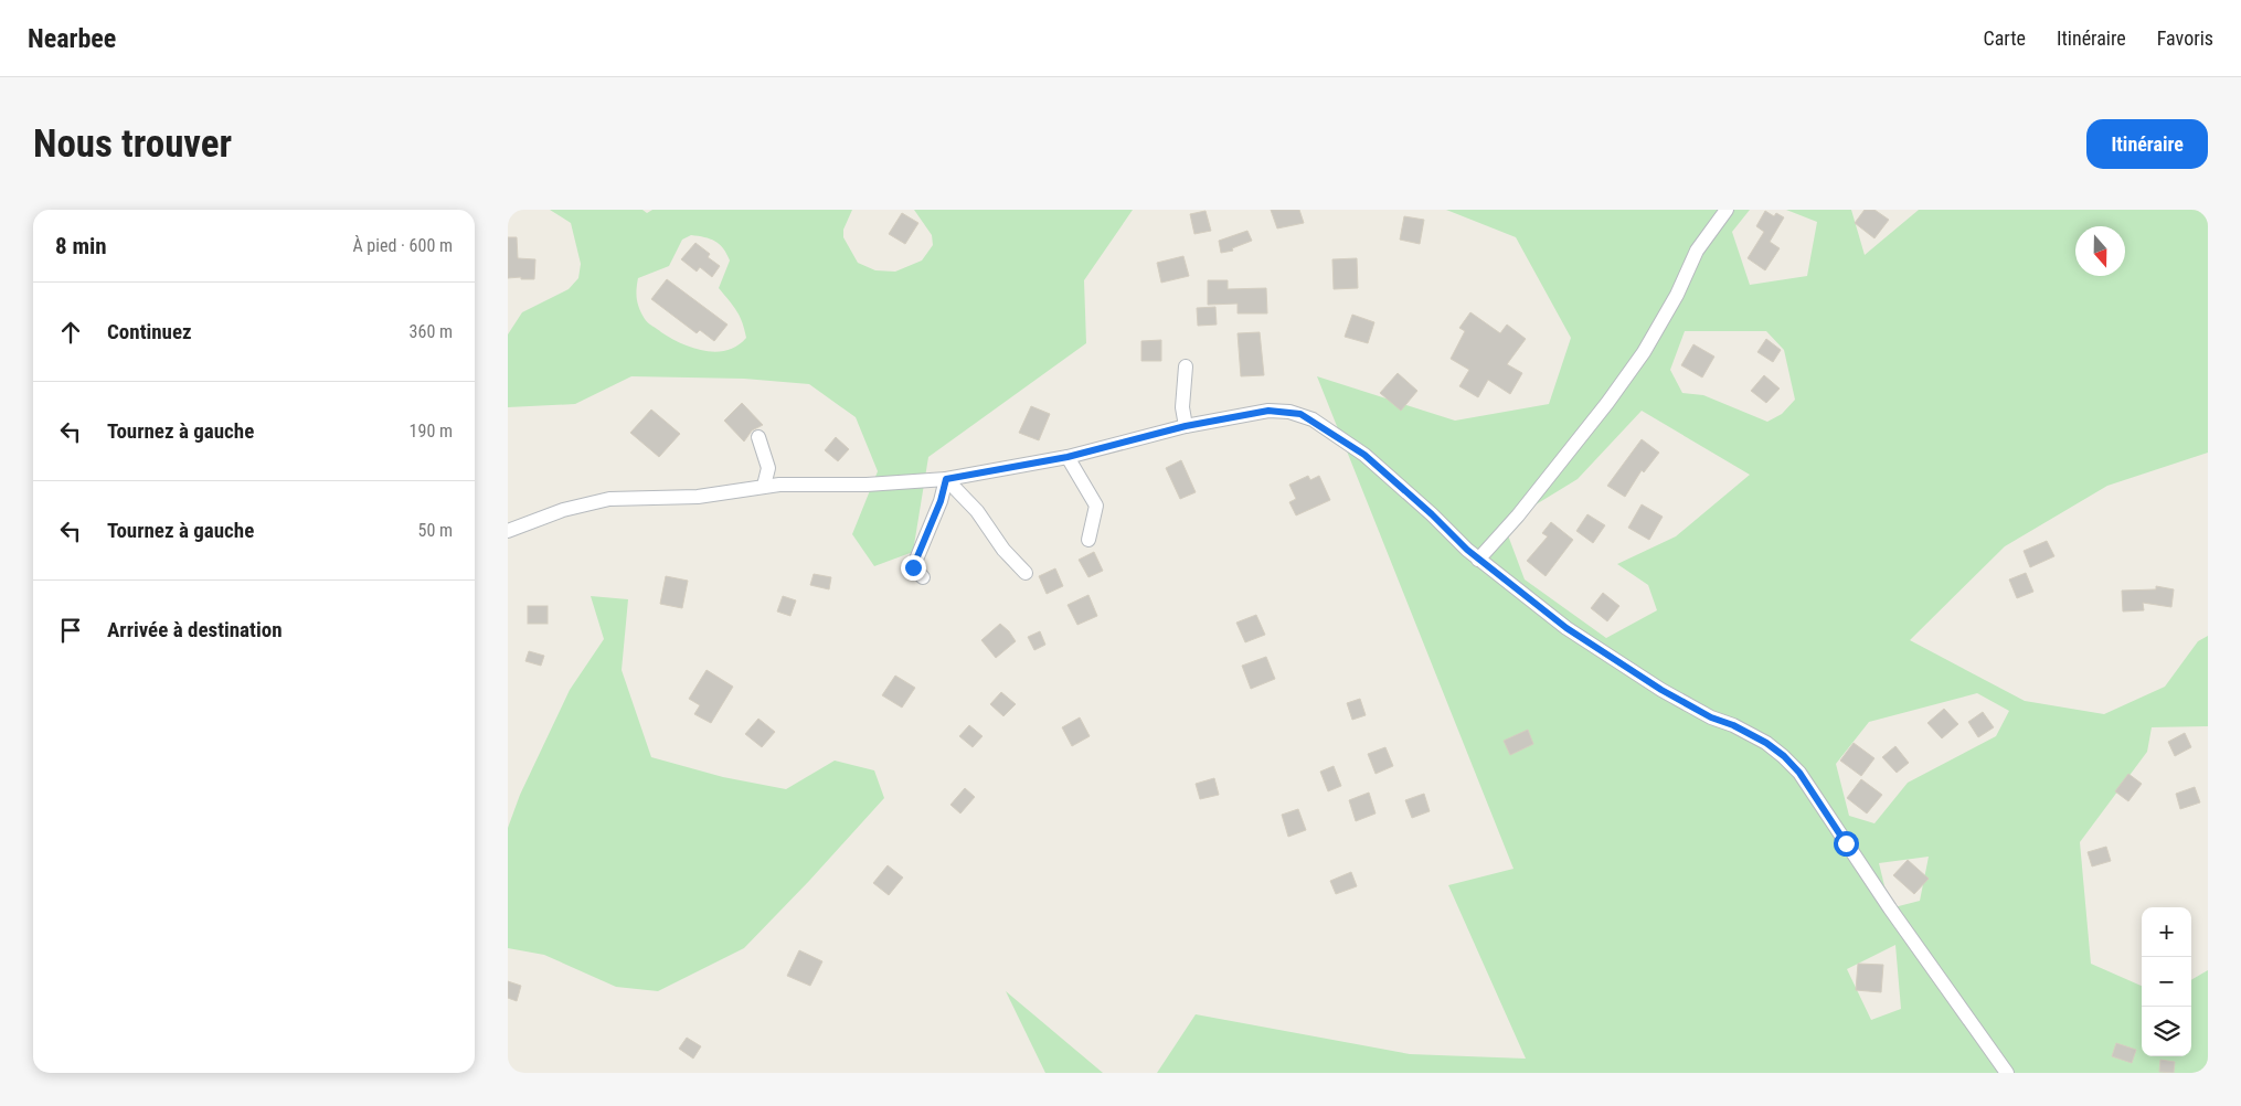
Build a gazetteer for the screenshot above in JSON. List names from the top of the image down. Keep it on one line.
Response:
{"north":"bottom","page":{"header":"Nearbee","nav":["Carte","Itinéraire","Favoris"],"buttons":"Itinéraire","title":"Nous trouver","heading":["8 min","À pied · 600 m"],"list":[["Continuez","360 m"],["Tournez à gauche","190 m"],["Tournez à gauche","50 m"],"Arrivée à destination"],"map_buttons":["+","−"]}}
